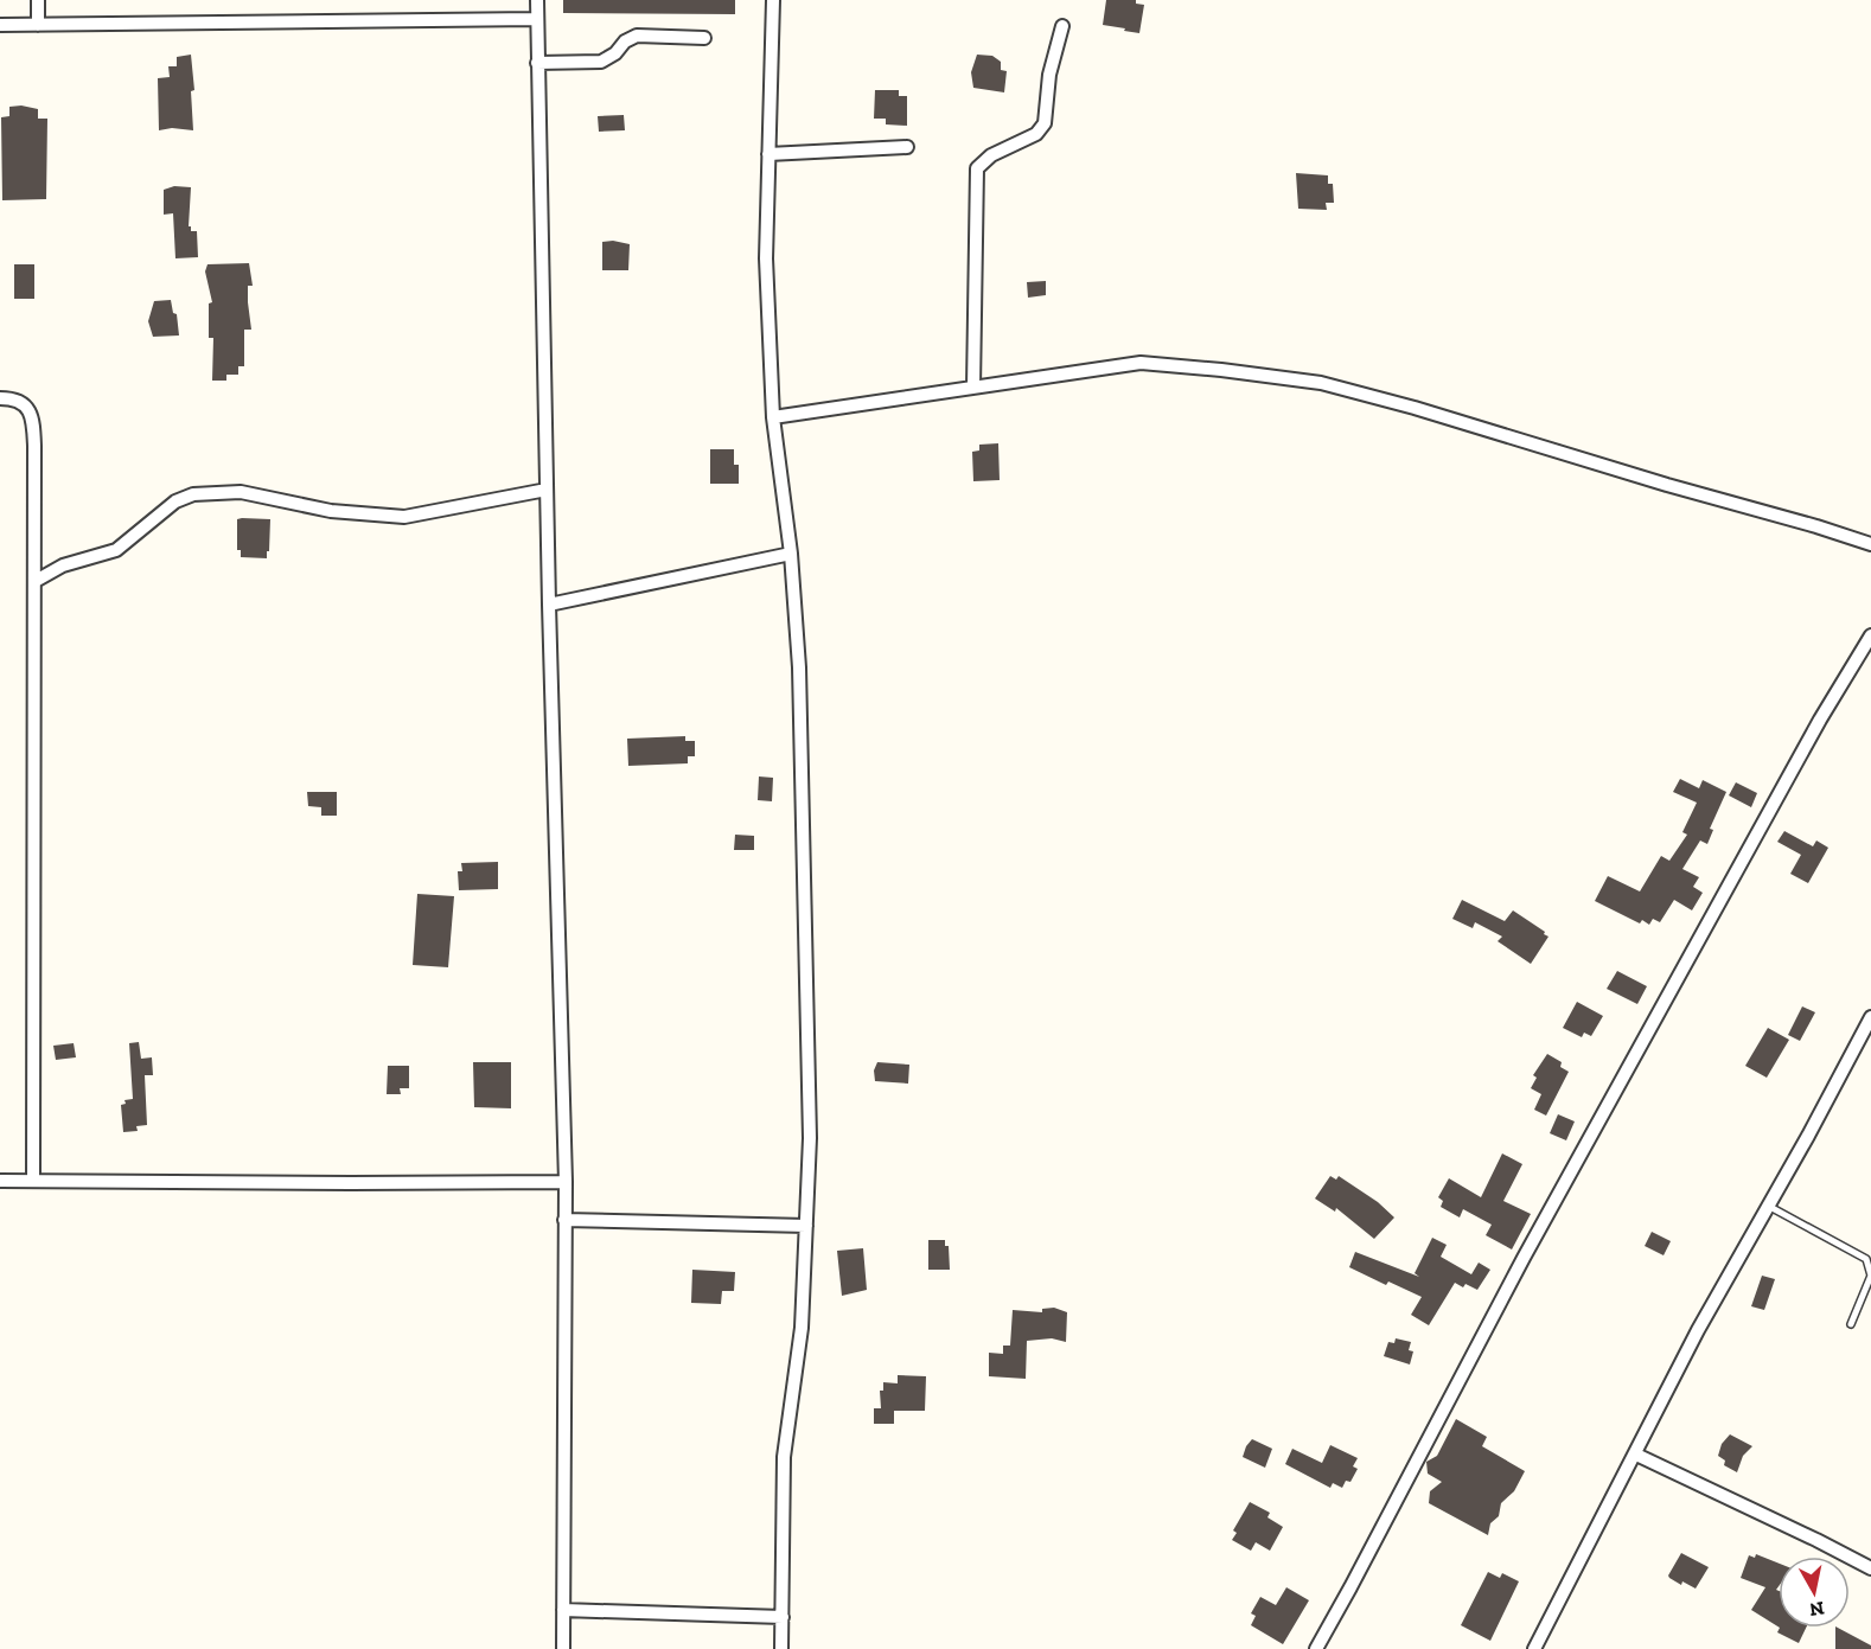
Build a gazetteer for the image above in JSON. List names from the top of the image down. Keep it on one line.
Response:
{"north":"bottom"}
